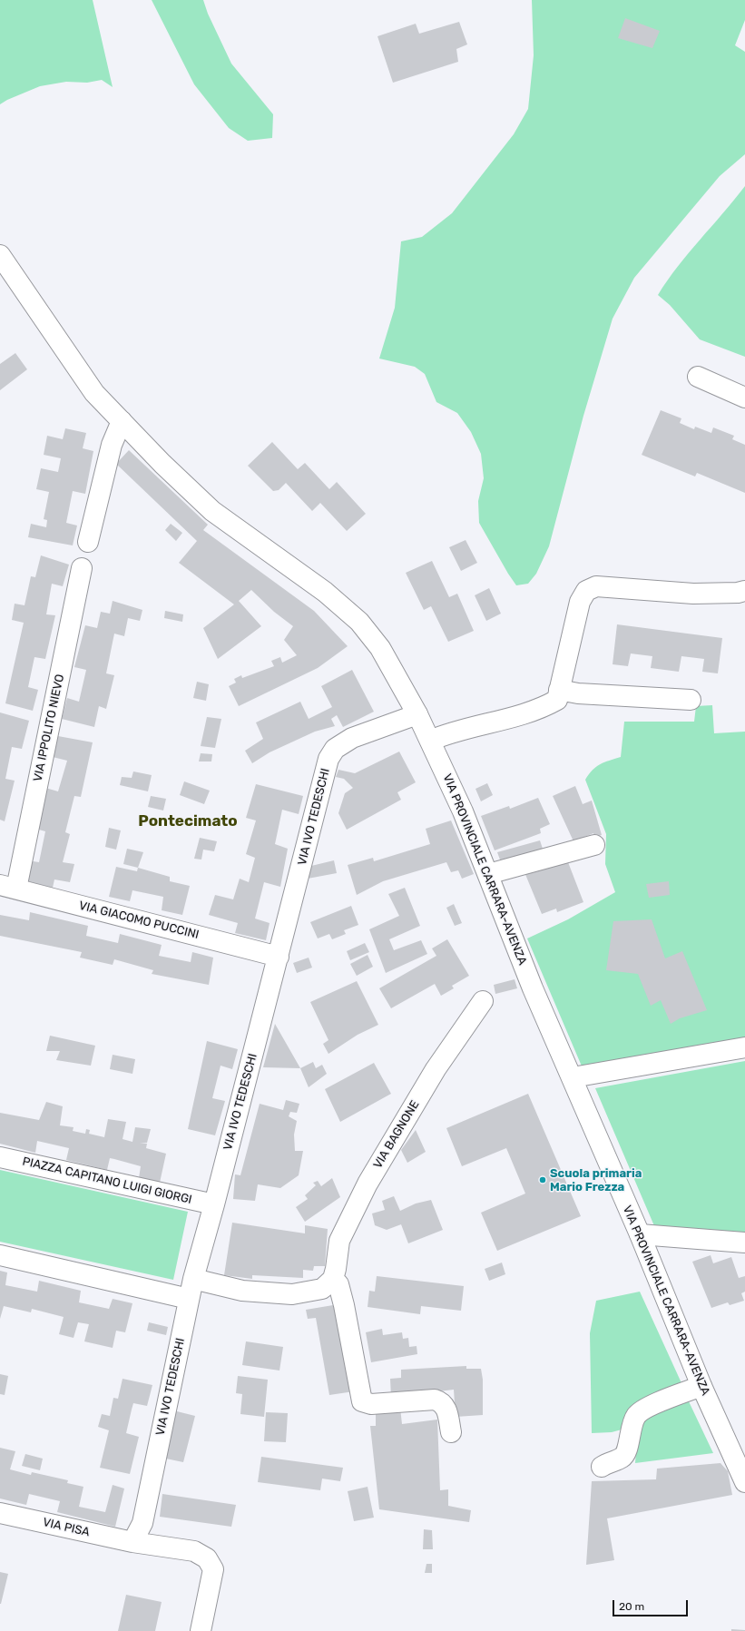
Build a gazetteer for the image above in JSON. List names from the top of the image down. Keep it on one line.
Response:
{"streets":{"street":["VIA IPPOLITO NIEVO","VIA IVO TEDESCHI","VIA PROVINCIALE CARRARA-AVENZA","VIA GIACOMO PUCCINI","VIA BAGNONE","PIAZZA CAPITANO LUIGI GIORGI","VIA PISA"]},"crossings":[["VIA IPPOLITO NIEVO","VIA GIACOMO PUCCINI"],["VIA IVO TEDESCHI","VIA PROVINCIALE CARRARA-AVENZA"],["VIA IVO TEDESCHI","VIA GIACOMO PUCCINI"],["VIA IVO TEDESCHI","PIAZZA CAPITANO LUIGI GIORGI"],["VIA IVO TEDESCHI","VIA PISA"]],"districts":["Pontecimato"],"places":["Scuola primaria Mario Frezza"],"scale_bar":"20 m"}
